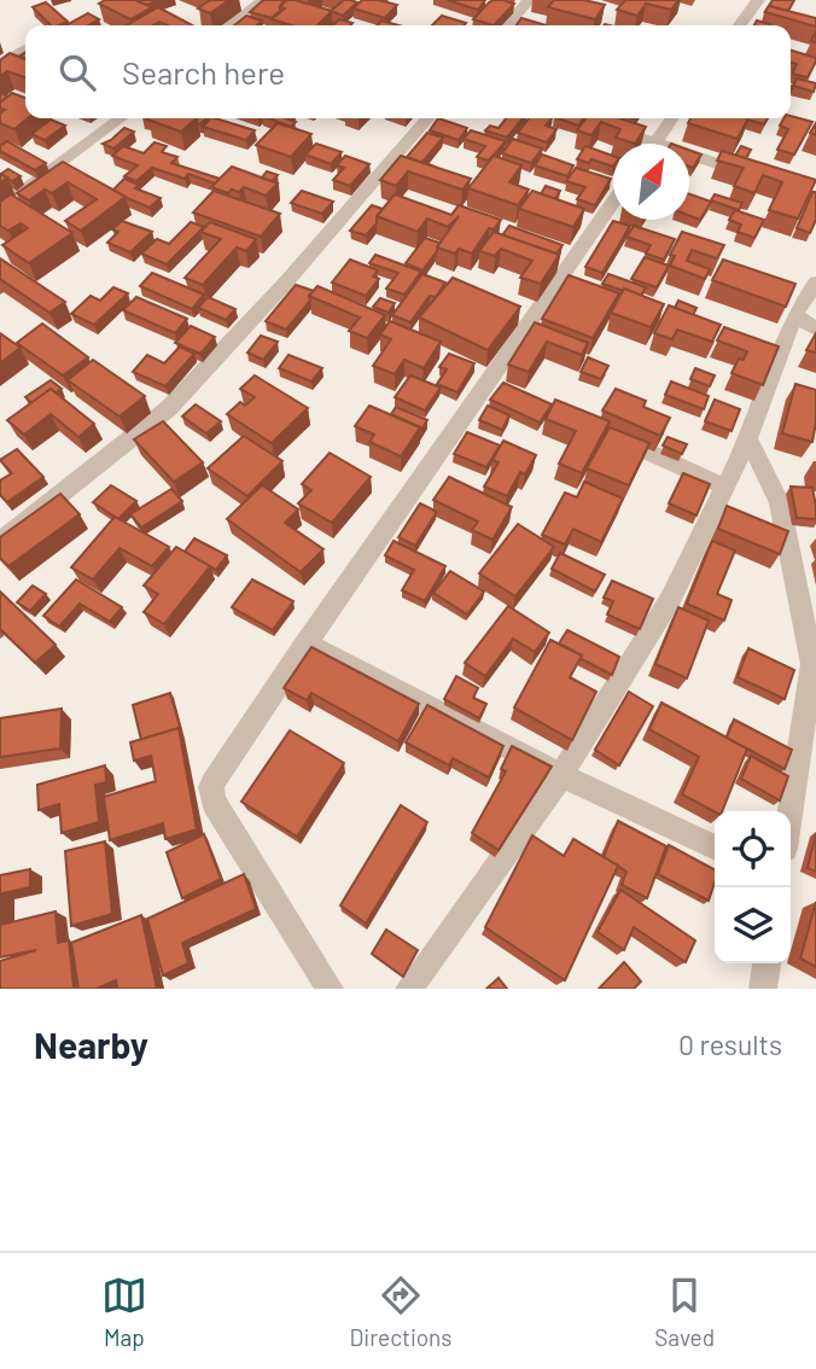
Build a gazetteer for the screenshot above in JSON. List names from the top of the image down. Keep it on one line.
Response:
{"north":"top right","page":{"search":"Search here","heading":["Nearby","0 results"],"nav":["Map","Directions","Saved"]}}
